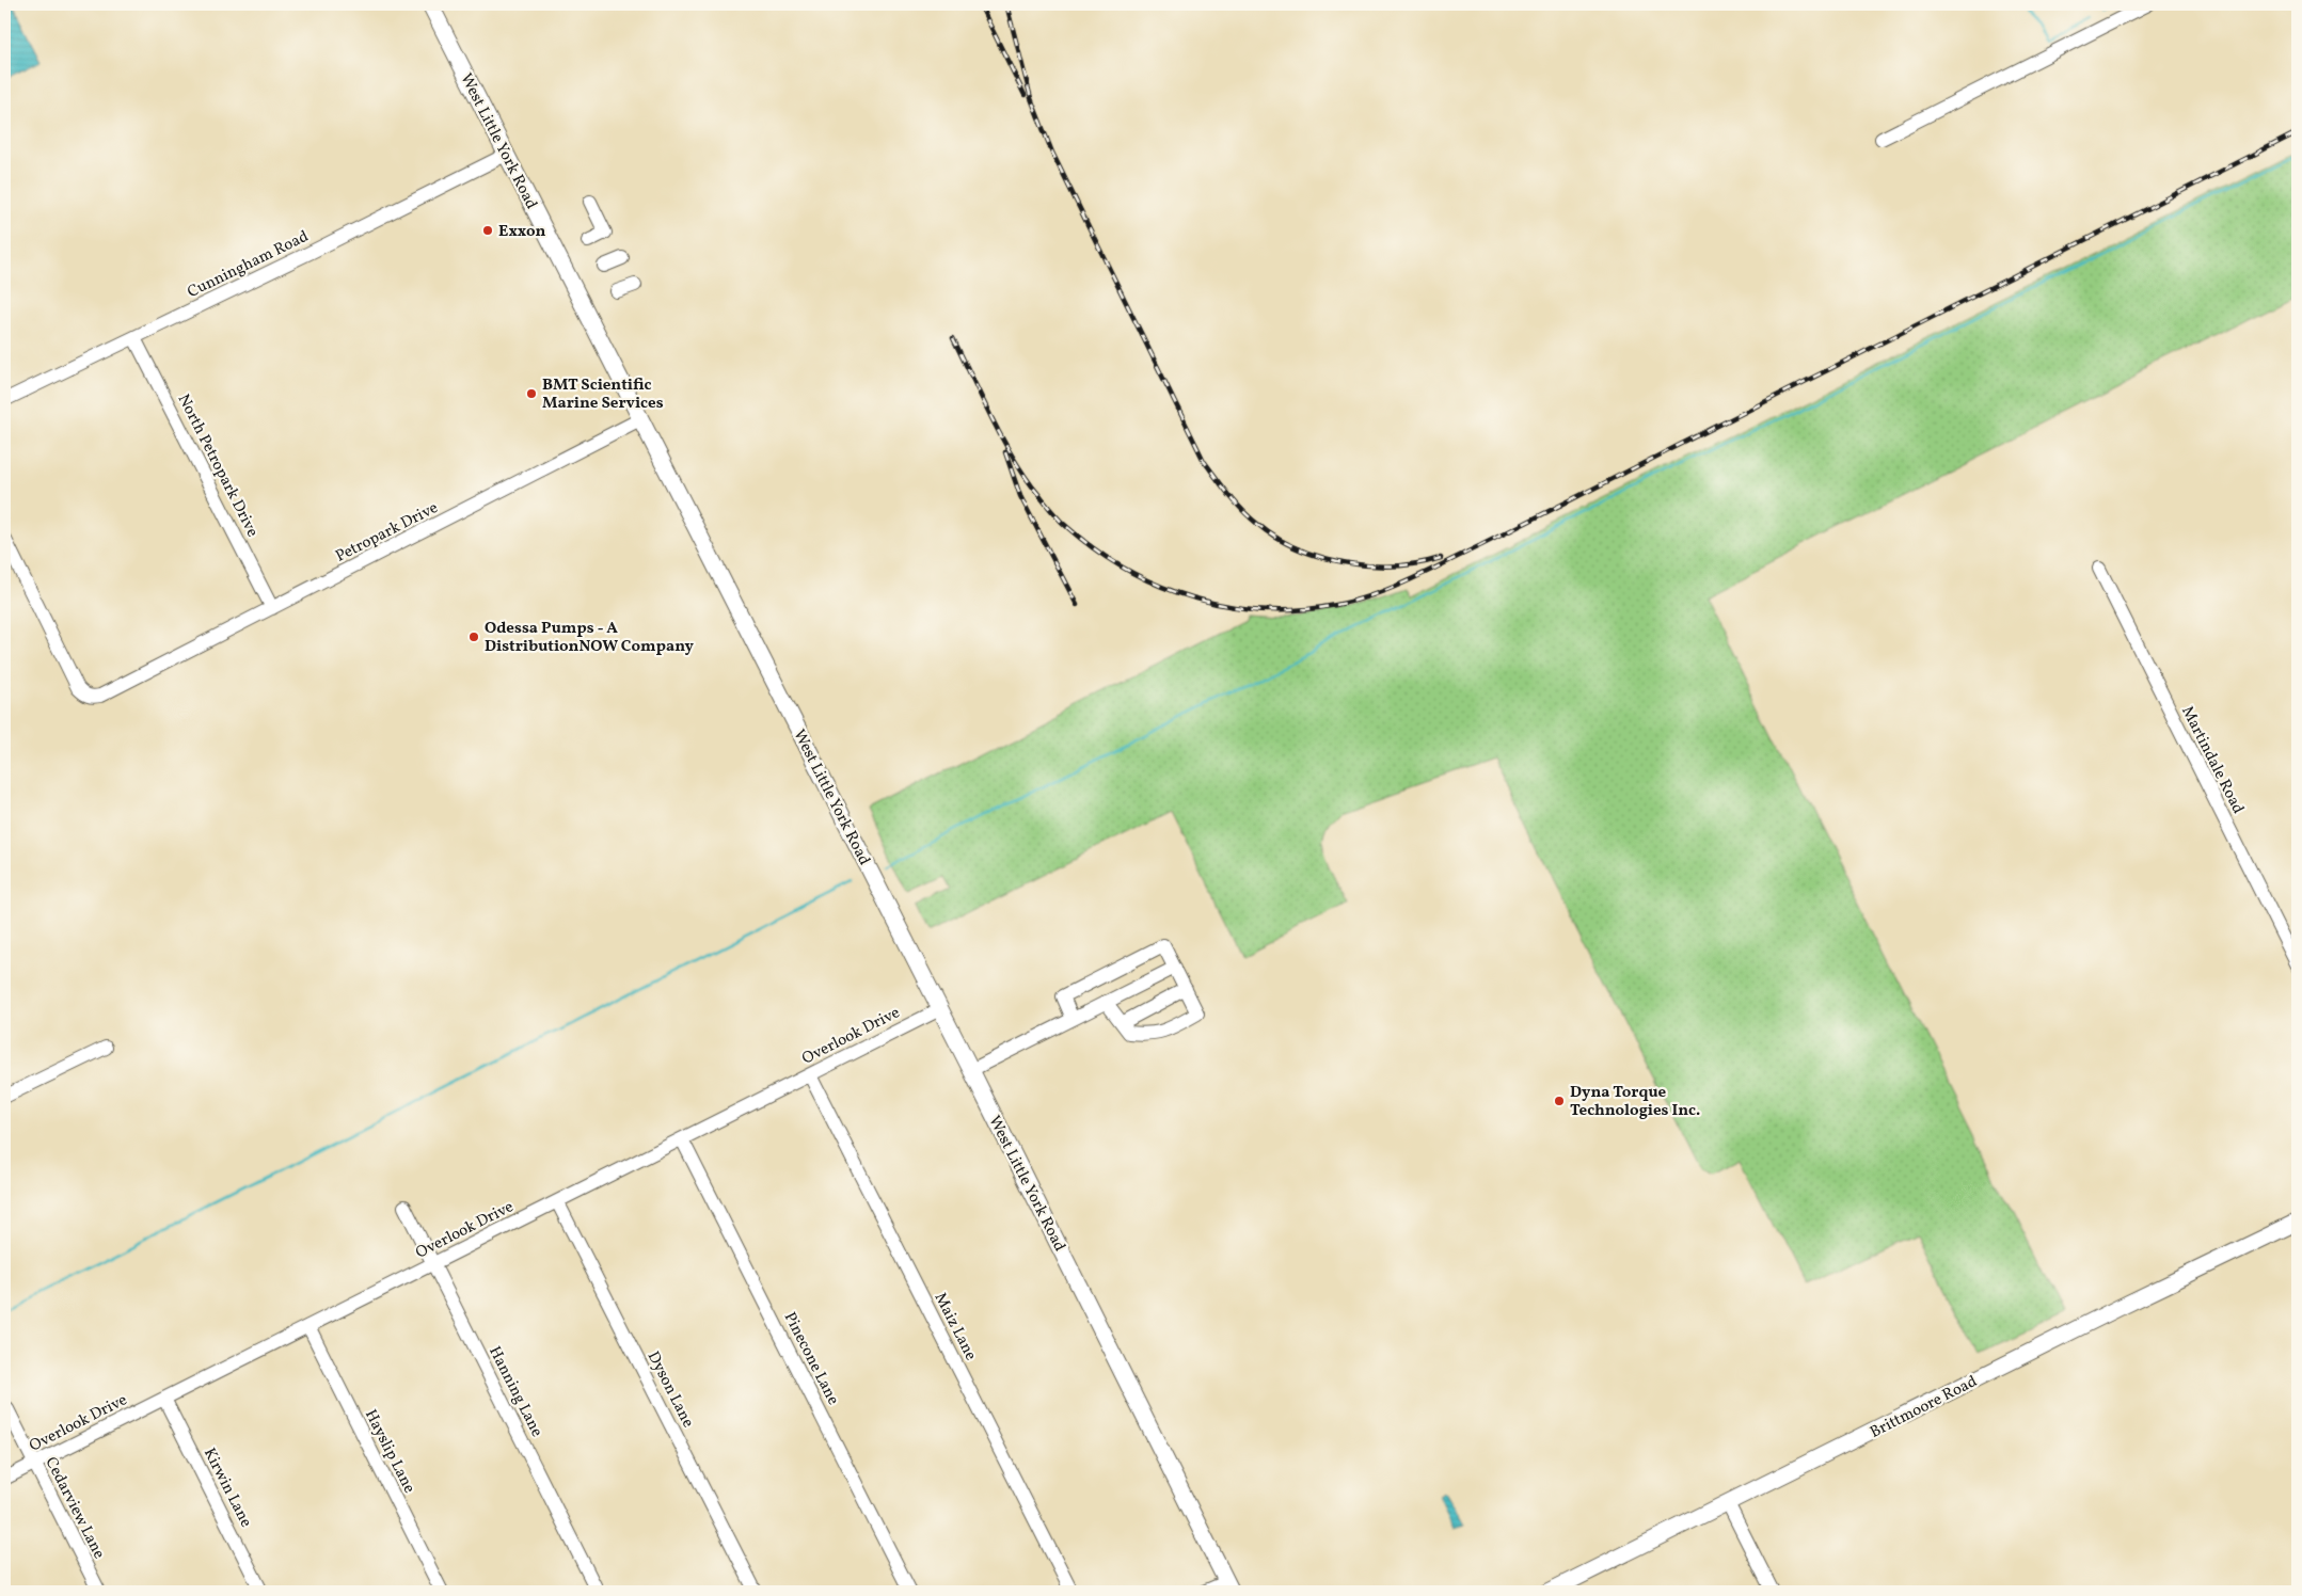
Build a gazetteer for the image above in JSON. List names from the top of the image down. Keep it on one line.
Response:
{"streets":{"main road":["West Little York Road","Brittmoore Road"],"street":["Cunningham Road","North Petropark Drive","Petropark Drive","Martindale Road","Overlook Drive","Maiz Lane","Pinecone Lane","Dyson Lane","Hanning Lane","Hayslip Lane","Kirwin Lane","Cedarview Lane"]},"crossings":[["West Little York Road","Cunningham Road"],["West Little York Road","Petropark Drive"],["West Little York Road","Overlook Drive"],["Cunningham Road","North Petropark Drive"],["North Petropark Drive","Petropark Drive"],["Overlook Drive","Maiz Lane"],["Overlook Drive","Pinecone Lane"],["Overlook Drive","Dyson Lane"],["Overlook Drive","Hanning Lane"],["Overlook Drive","Hayslip Lane"],["Overlook Drive","Kirwin Lane"],["Overlook Drive","Cedarview Lane"]],"places":["Exxon","BMT Scientific Marine Services","Odessa Pumps - A DistributionNOW Company","Dyna Torque Technologies Inc."]}
